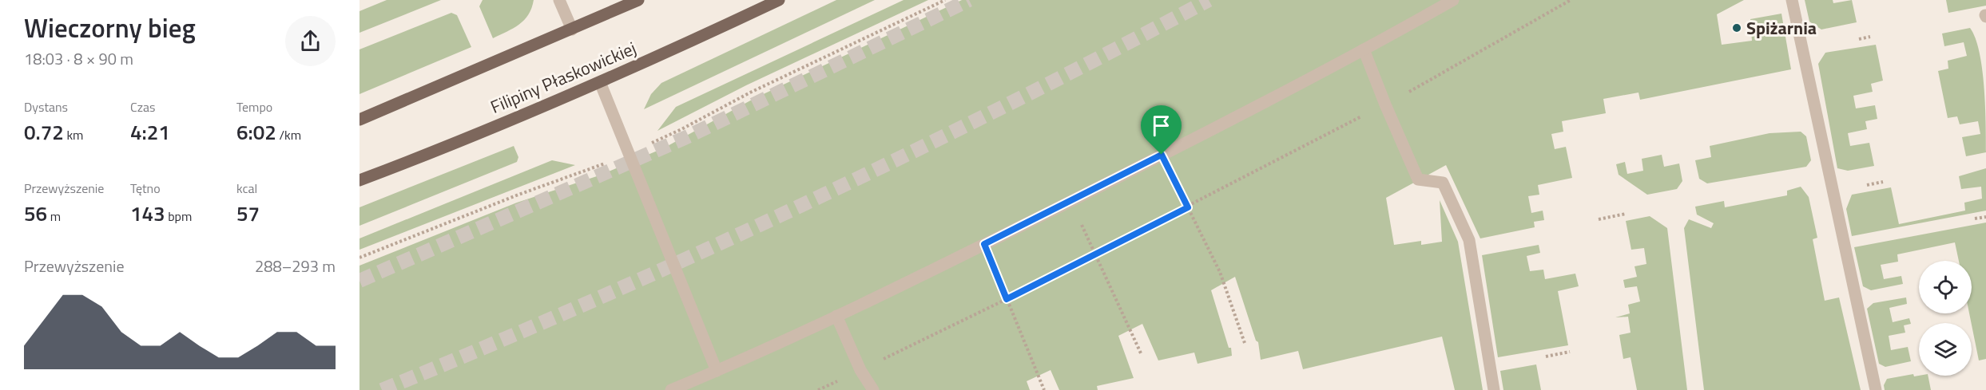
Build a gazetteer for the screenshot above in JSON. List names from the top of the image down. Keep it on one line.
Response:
{"streets":{"main road":["Filipiny Płaskowickiej"]},"places":["Spiżarnia"],"page":{"heading":["Wieczorny bieg","18:03 · 8 × 90 m"],"stats":[["Dystans","0.72 km"],["Czas","4:21"],["Tempo","6:02 /km"],["Przewyższenie","56 m"],["Tętno","143 bpm"],["kcal","57"]],"chart":["Przewyższenie","288–293 m"]}}
